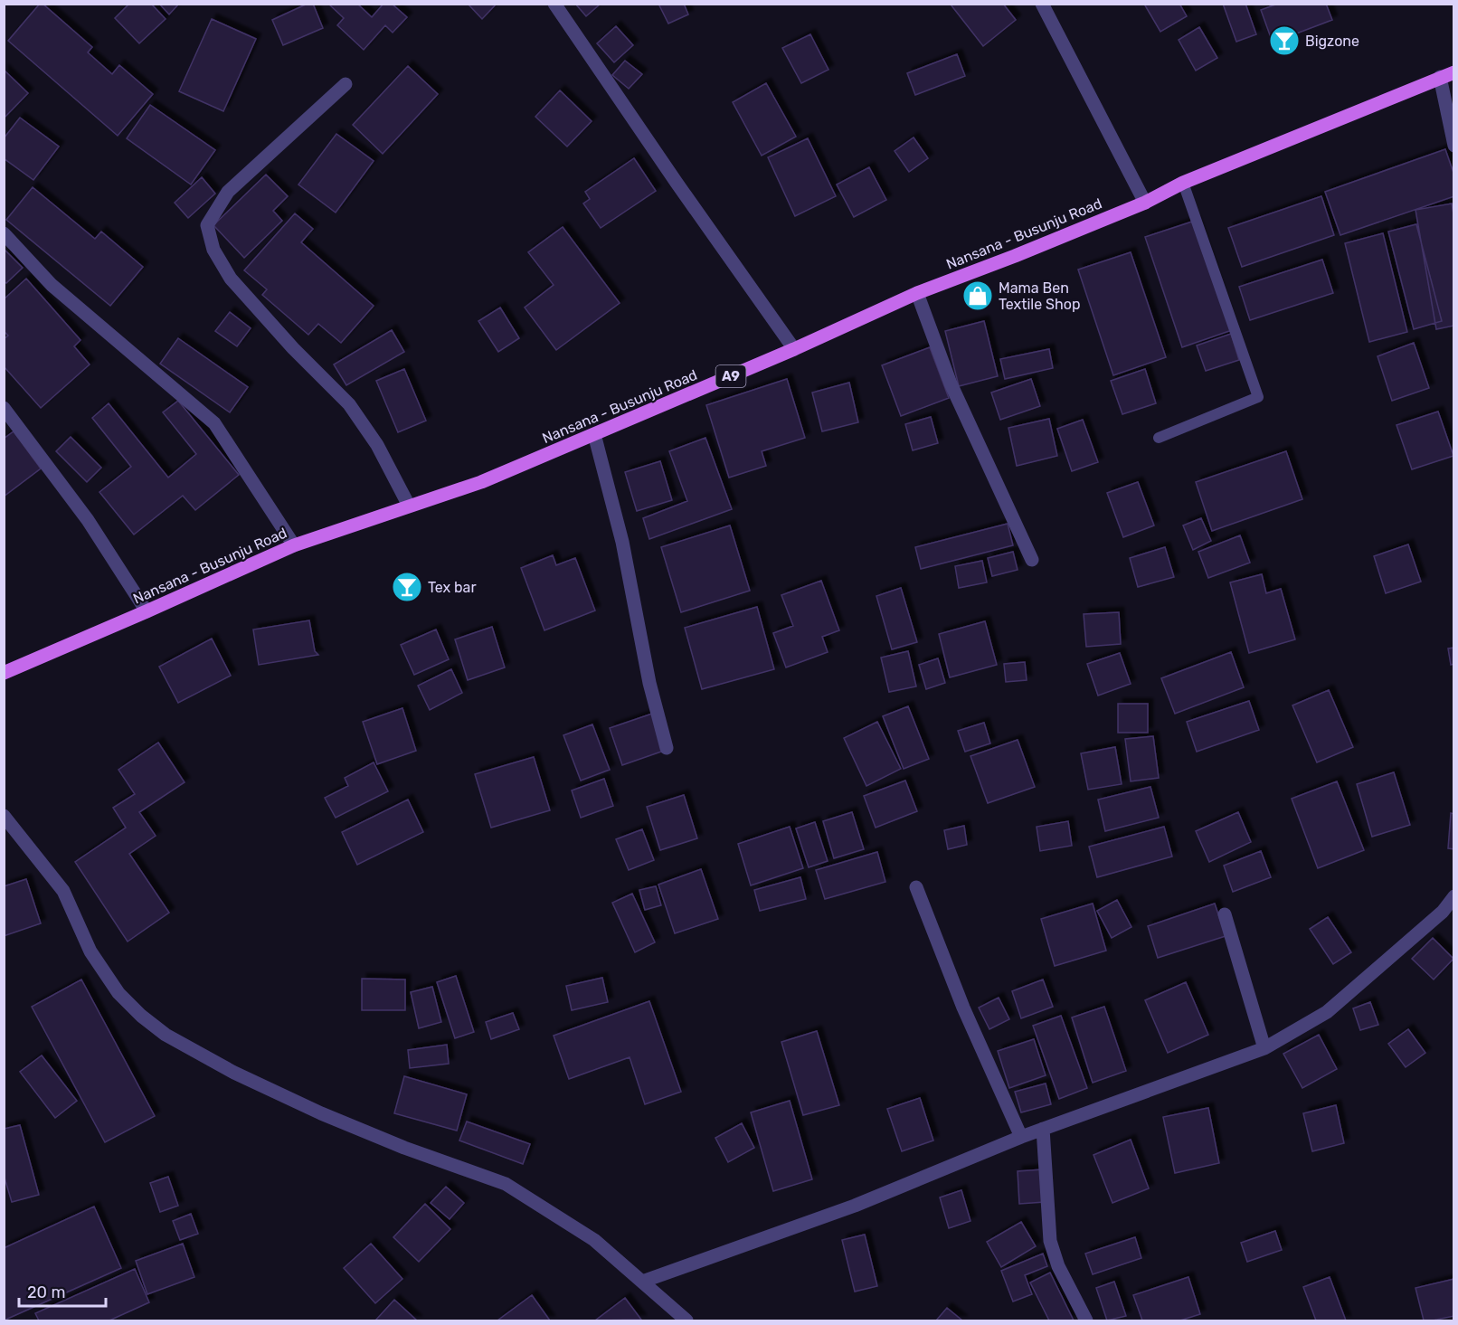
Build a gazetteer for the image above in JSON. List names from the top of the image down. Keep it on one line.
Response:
{"streets":{"main road":["Nansana - Busunju Road","A9"]},"places":{"bar":["Bigzone","Tex bar"],"shop":["Mama Ben Textile Shop"]},"scale_bar":"20 m"}
